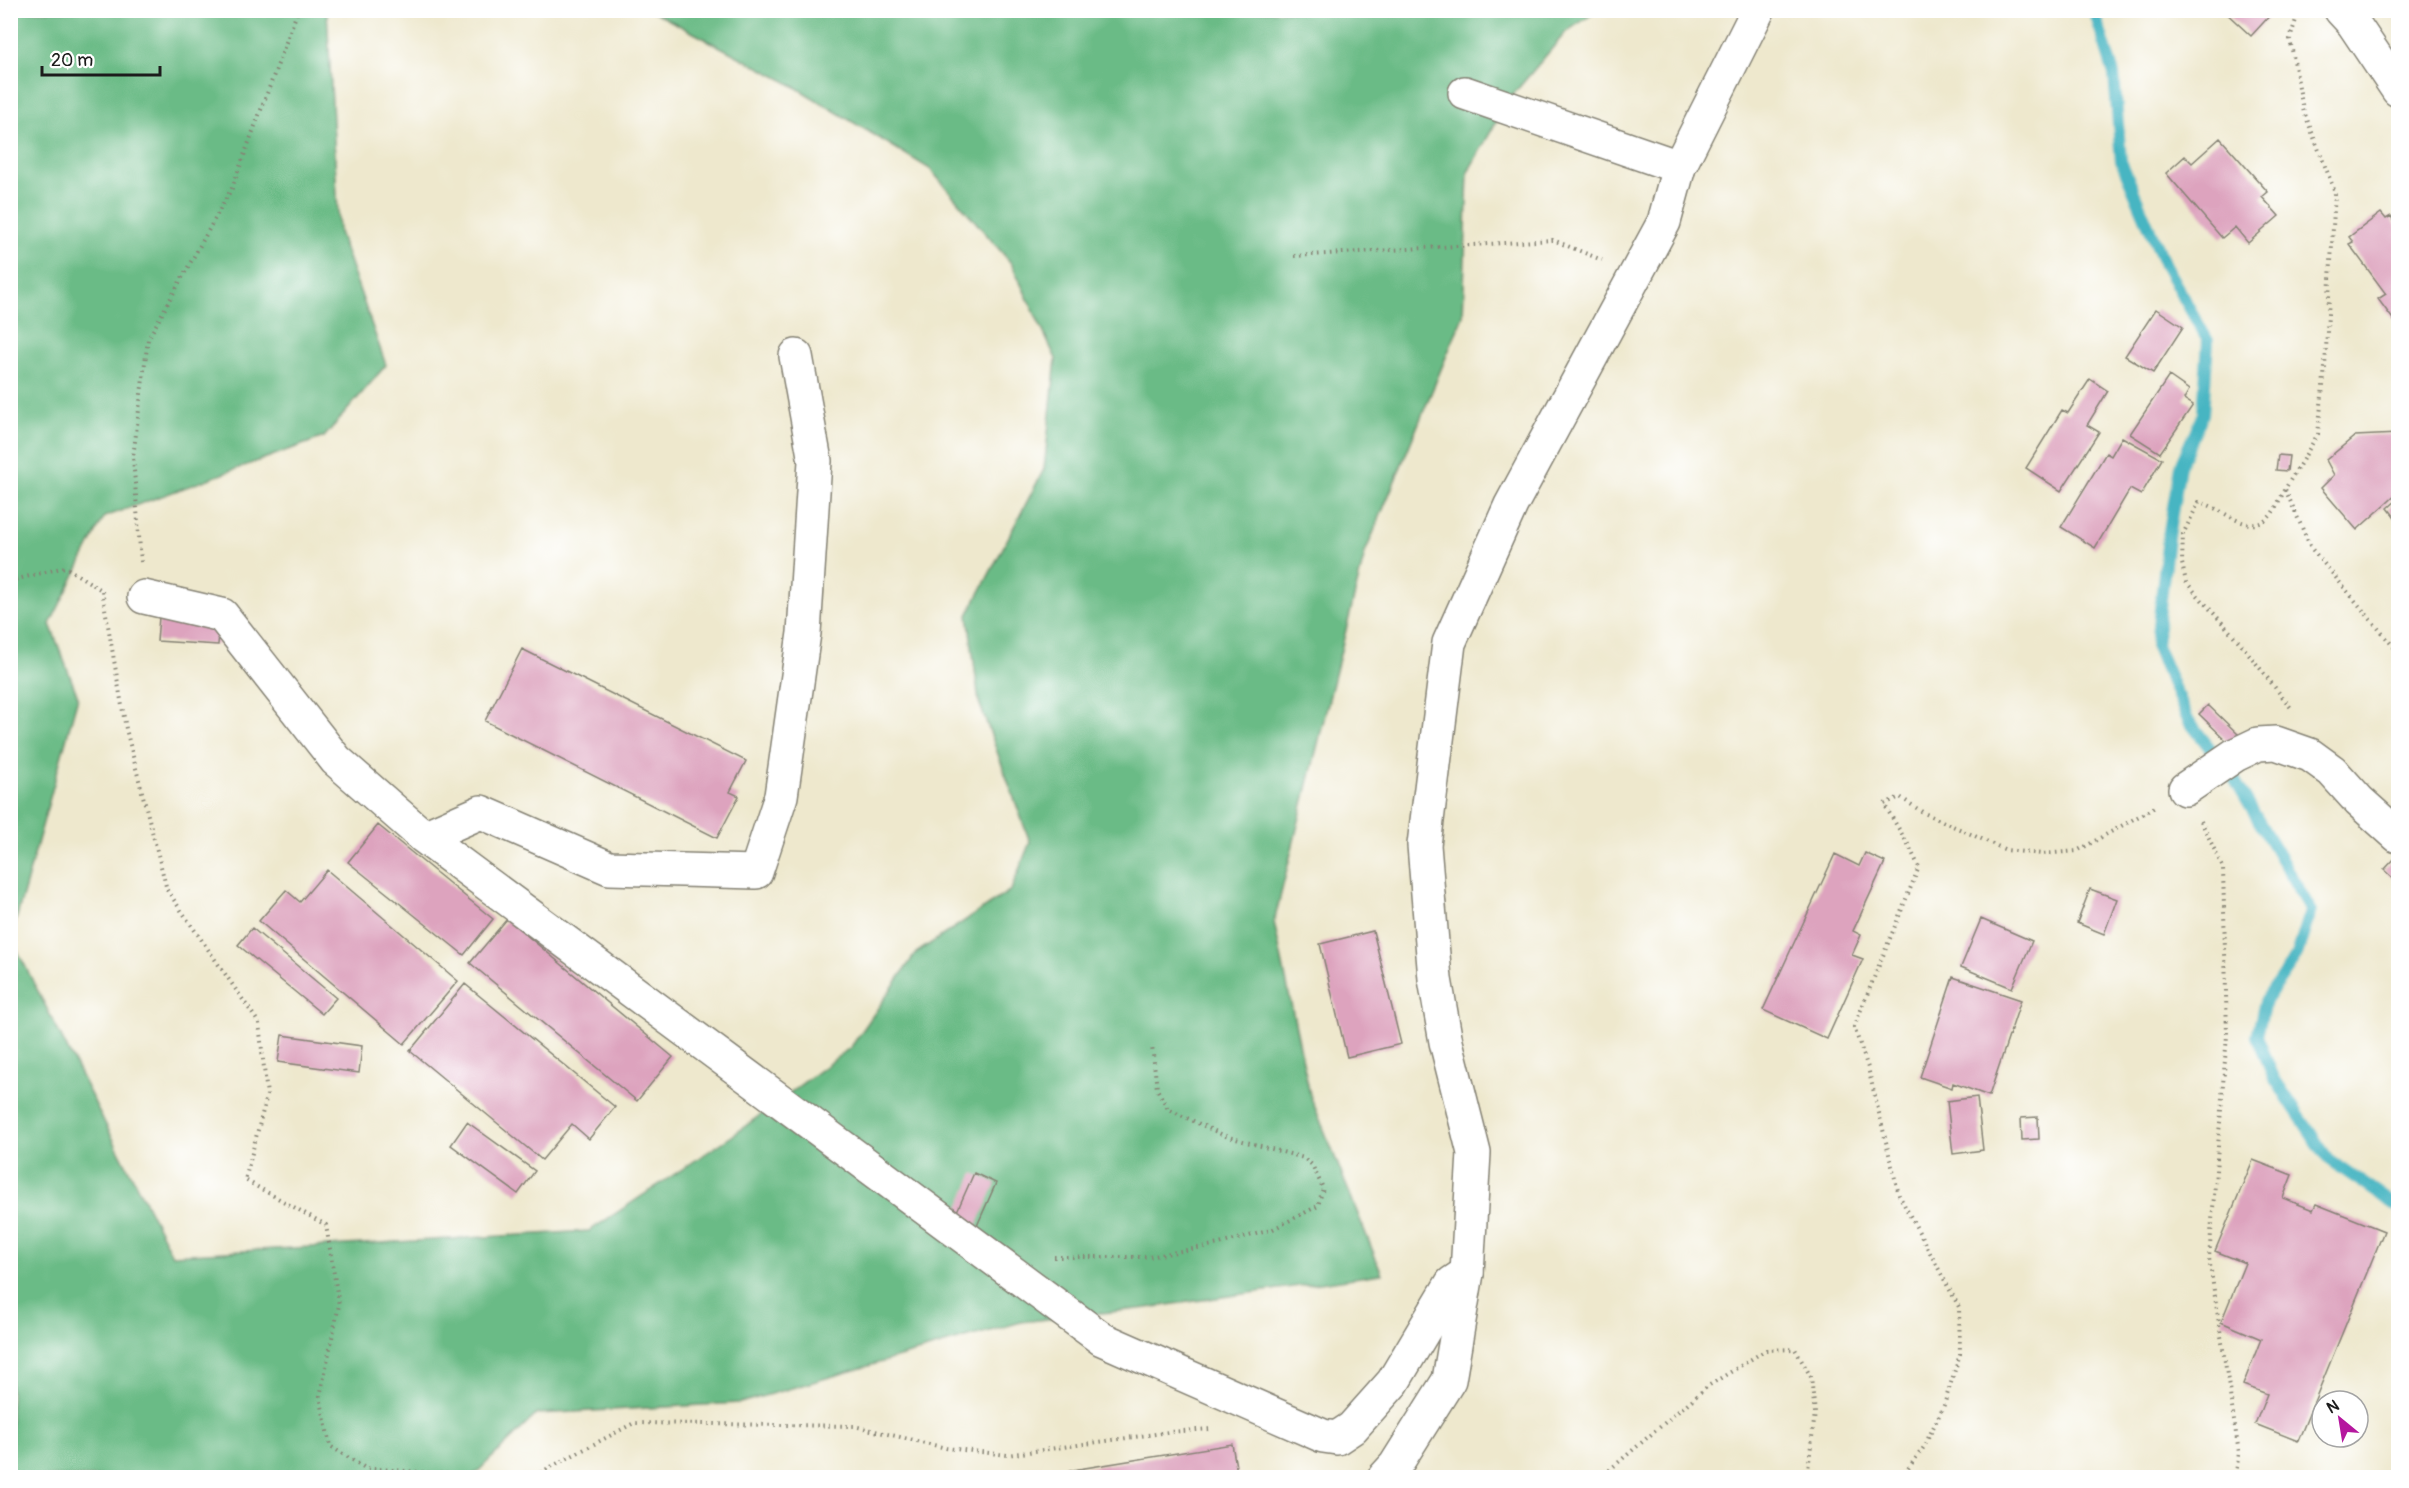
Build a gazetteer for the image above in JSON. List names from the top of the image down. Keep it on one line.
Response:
{"scale_bar":"20 m","north":"top left"}
